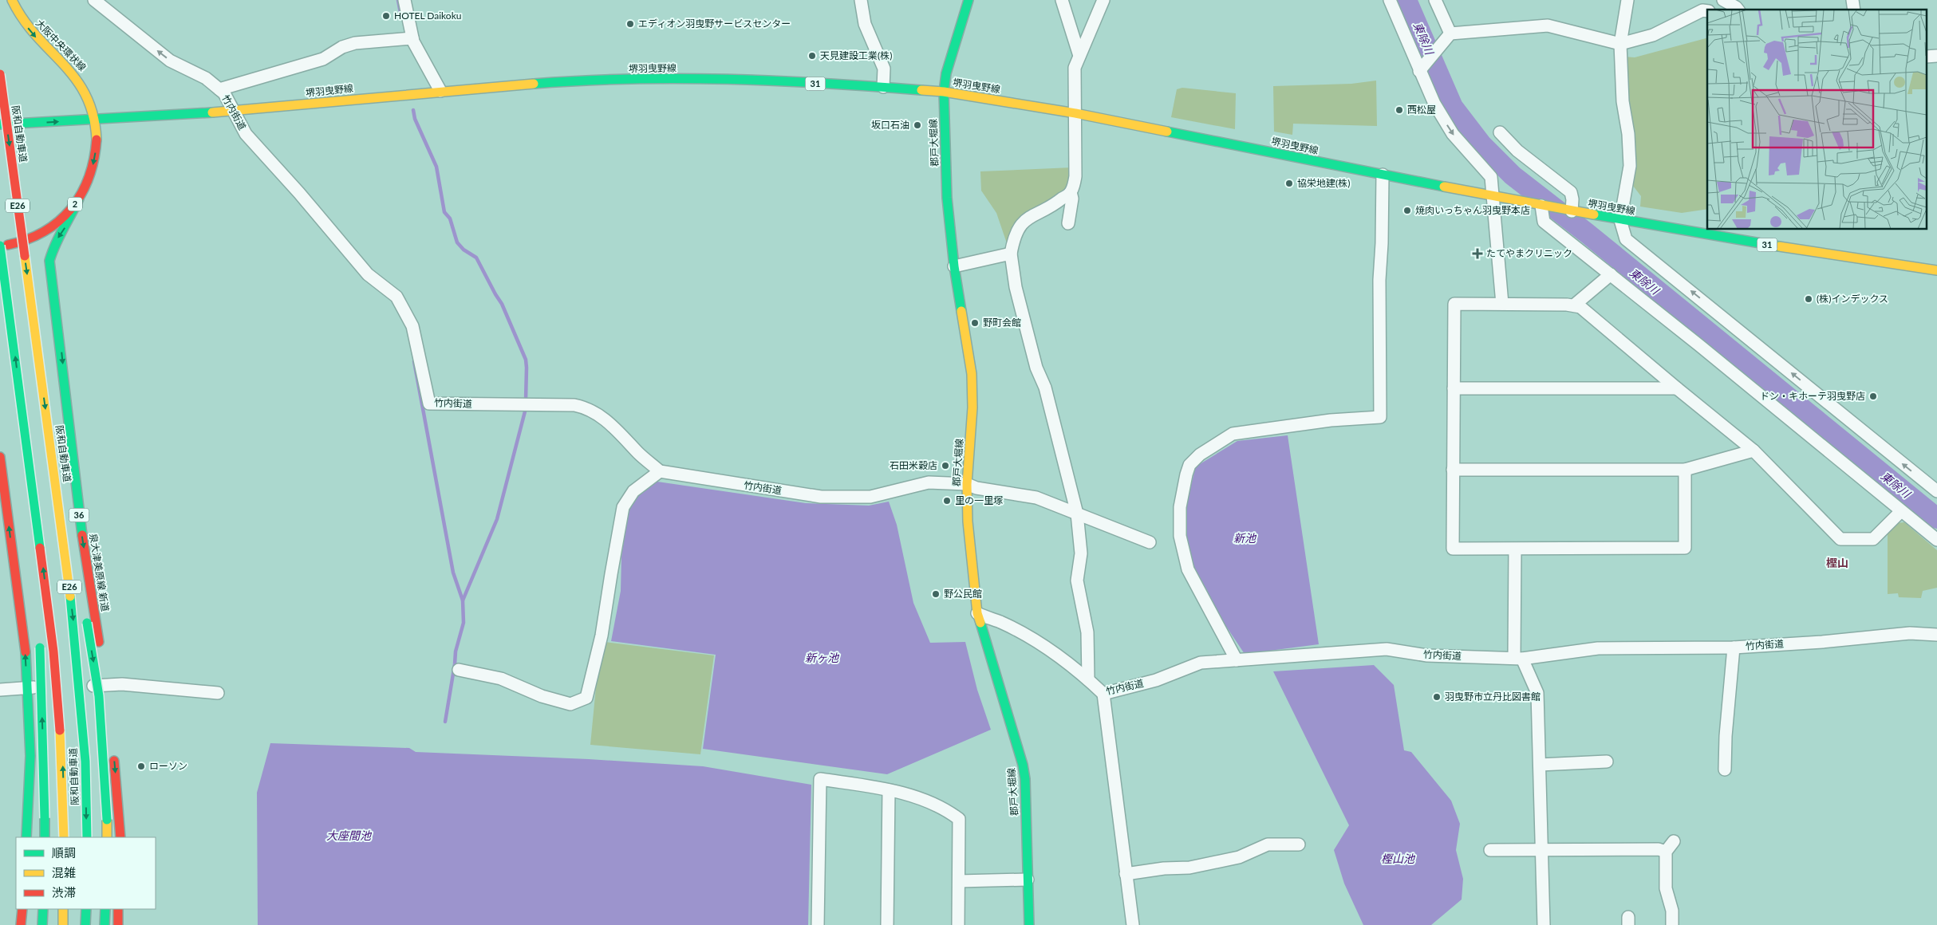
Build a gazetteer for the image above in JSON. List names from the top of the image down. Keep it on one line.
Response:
{"streets":{"main road":["大阪中央環状線","堺羽曳野線","31","阪和自動車道","郡戸大堀線","2","E26","36","泉大津美原線 新道"],"street":["竹内街道"]},"crossings":[["大阪中央環状線","堺羽曳野線"],["大阪中央環状線","阪和自動車道"],["大阪中央環状線","泉大津美原線 新道"],["堺羽曳野線","竹内街道"],["堺羽曳野線","郡戸大堀線"],["竹内街道","郡戸大堀線"]],"one_way":["大阪中央環状線"],"districts":["樫山"],"water":["東除川","新池","新ヶ池","大座間池","樫山池"],"places":{"other":["HOTEL Daikoku","エディオン羽曳野サービスセンター","天見建設工業(株)","西松屋","坂口石油","協栄地建(株)","焼肉いっちゃん羽曳野本店","(株)インデックス","野町会館","ドン・キホーテ羽曳野店","石田米穀店","里の一里塚","野公民館","羽曳野市立丹比図書館","ローソン"],"health":["たてやまクリニック"]},"legend":["順調","混雑","渋滞"]}
